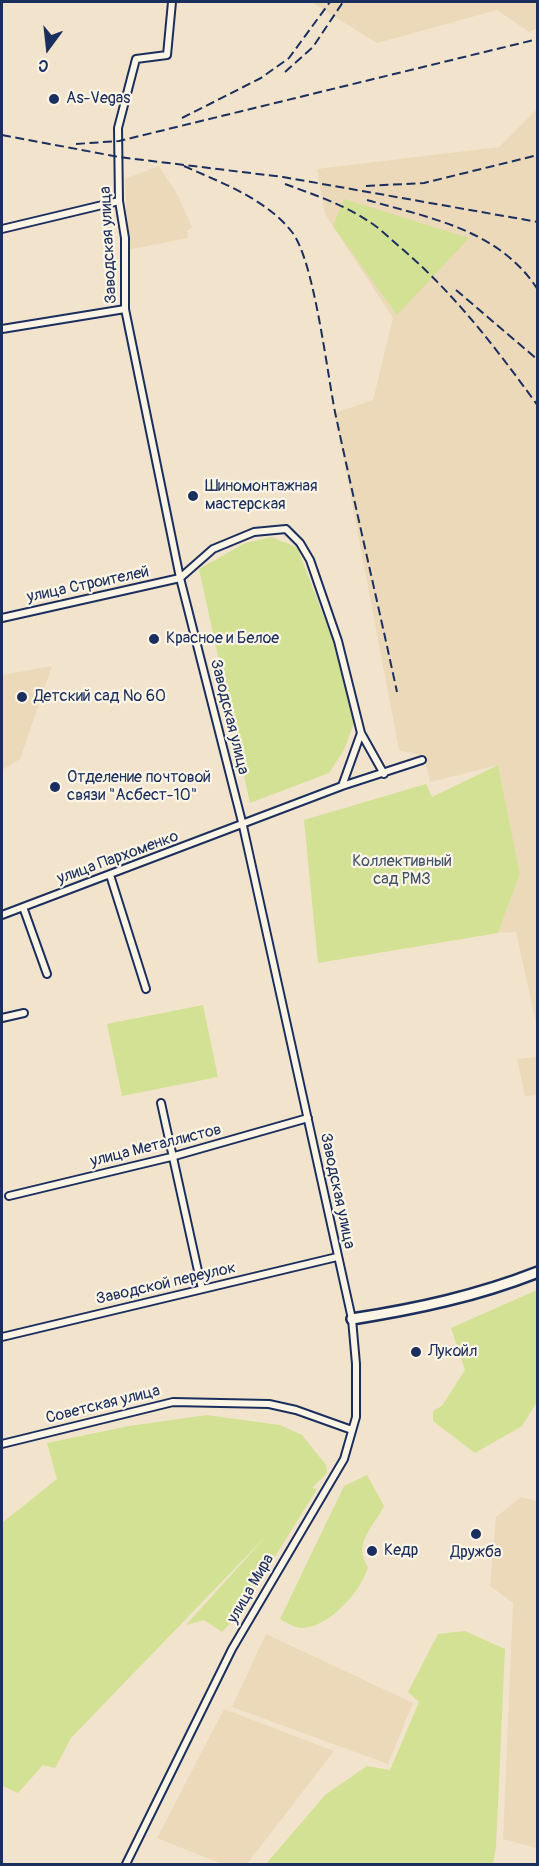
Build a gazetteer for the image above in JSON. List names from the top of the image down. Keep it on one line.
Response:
{"streets":{"street":["Заводская улица","улица Строителей","улица Пархоменко","улица Металлистов","Заводской переулок","Советская улица","улица Мира"]},"crossings":[["Заводская улица","улица Строителей"],["Заводская улица","улица Пархоменко"],["Заводская улица","улица Металлистов"],["Заводская улица","Заводской переулок"],["Заводская улица","улица Мира"],["Советская улица","улица Мира"]],"parks":["Коллективный сад РМЗ"],"places":["As-Vegas","Шиномонтажная мастерская","Красное и Белое","Детский сад № 60","Отделение почтовой связи \"Асбест-10\"","Лукойл","Дружба","Кедр"],"north":"bottom"}
